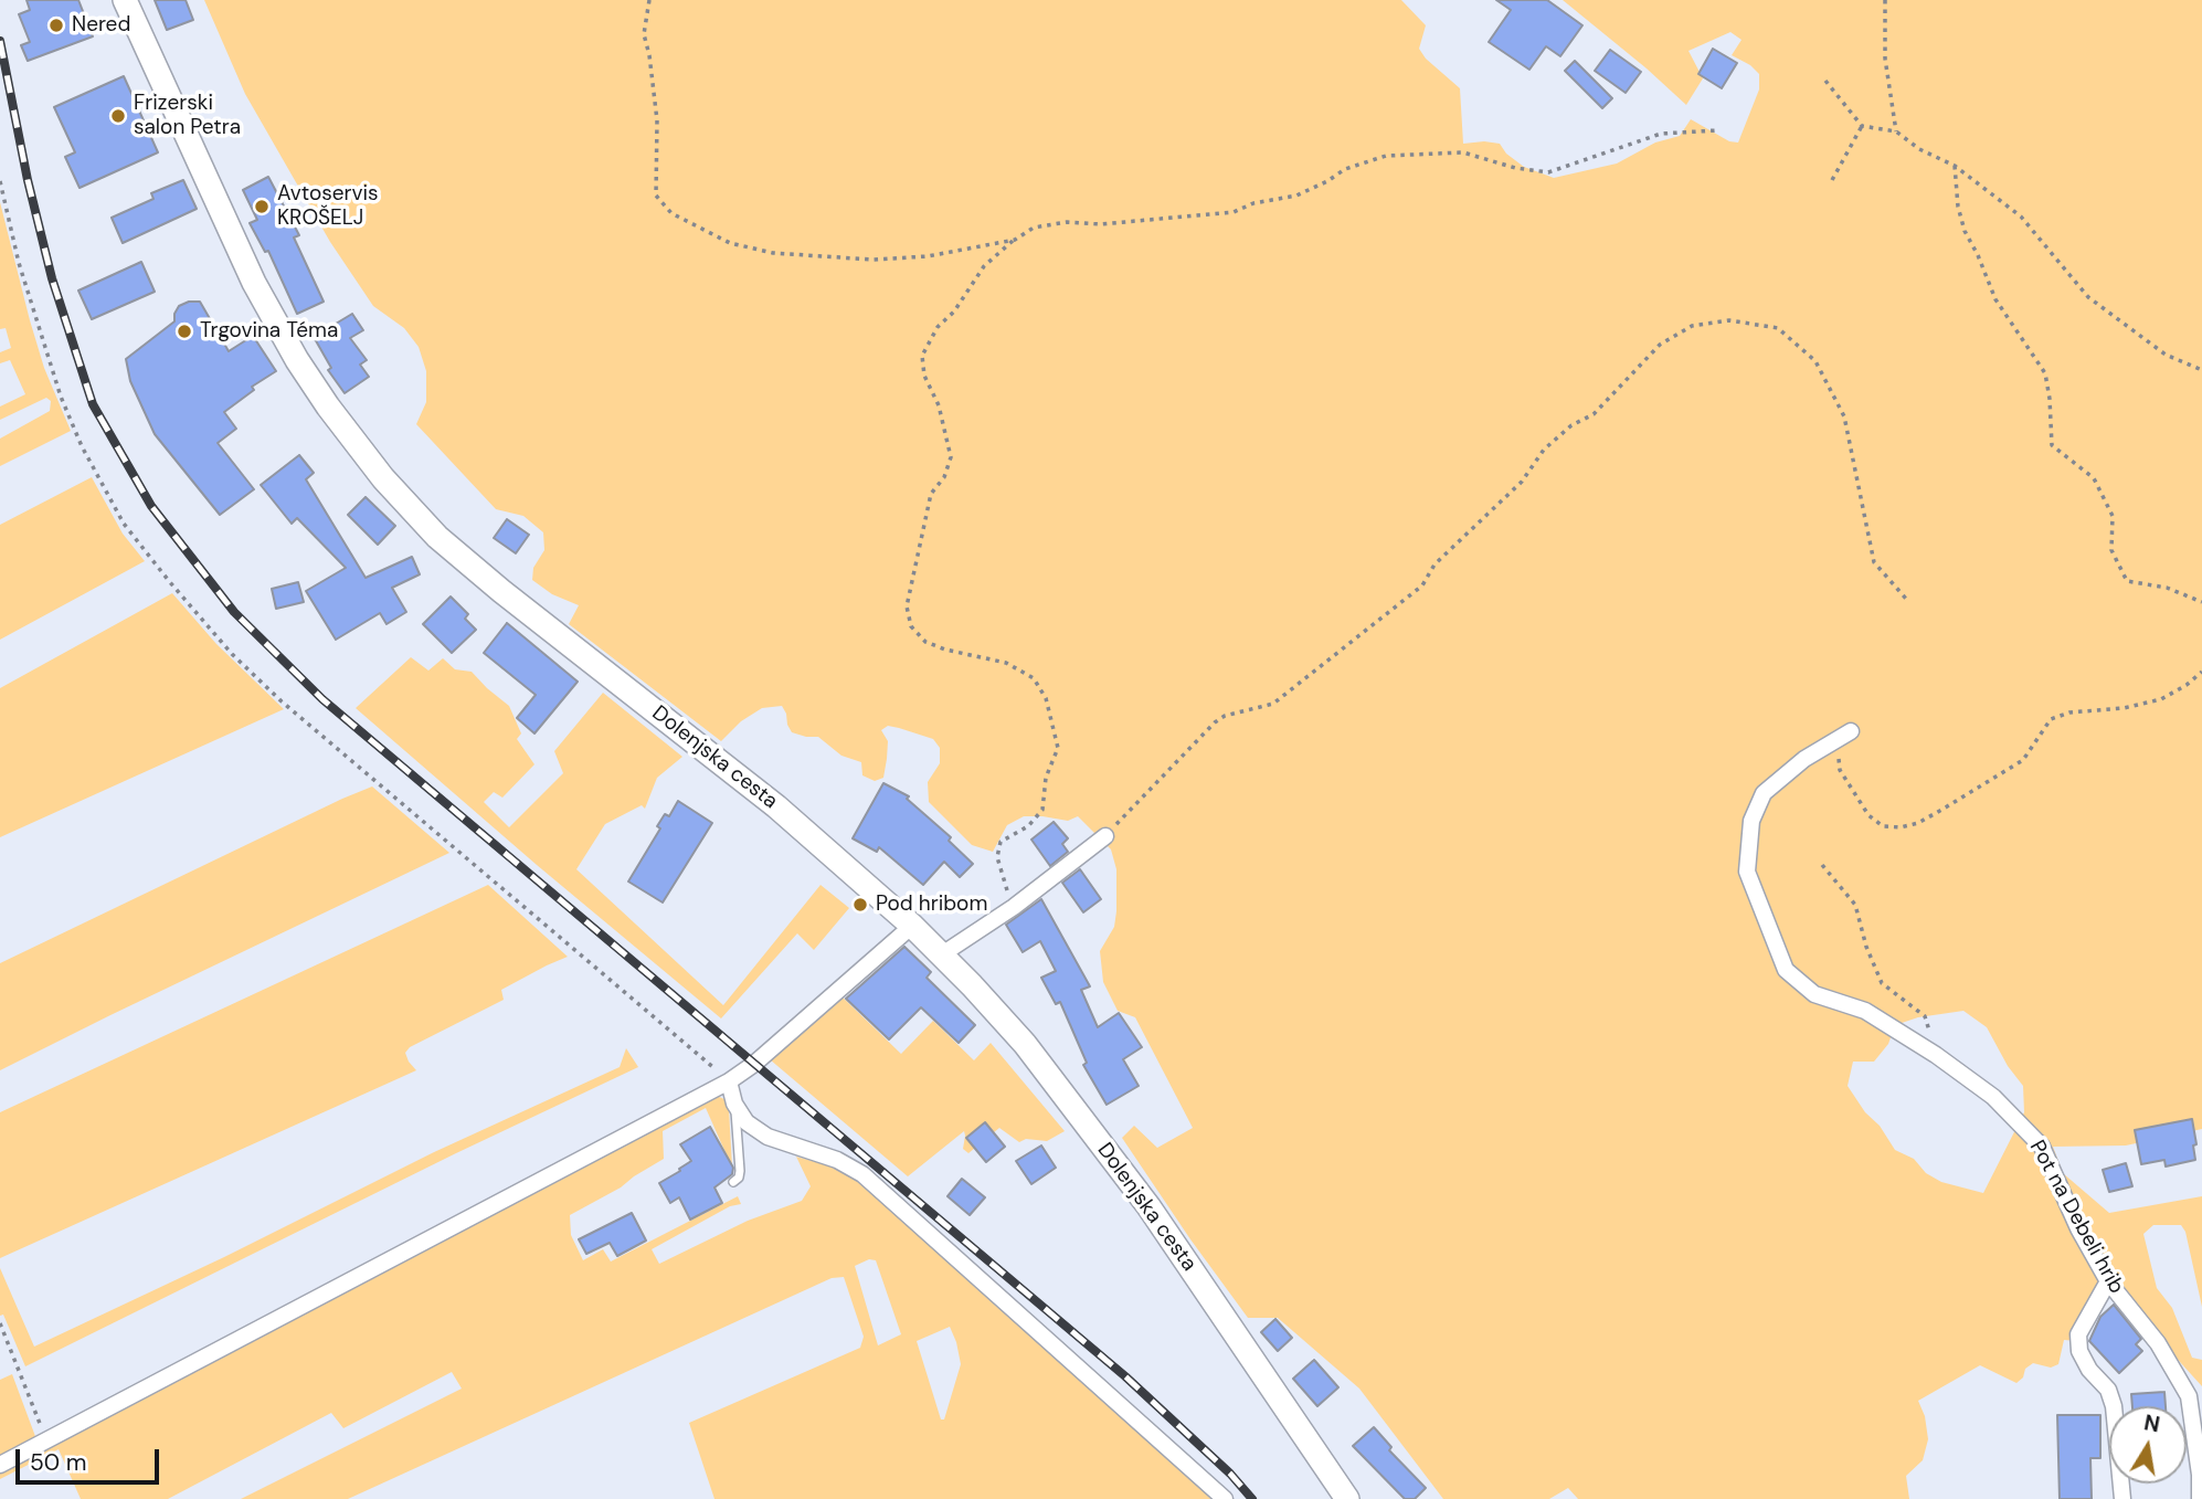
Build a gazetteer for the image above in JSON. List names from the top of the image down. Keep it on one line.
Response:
{"streets":{"main road":["Dolenjska cesta"],"street":["Pot na Debeli hrib"]},"places":["Nered","Frizerski salon Petra","Avtoservis KROŠELJ","Trgovina Téma","Pod hribom"],"scale_bar":"50 m","north":"top"}
